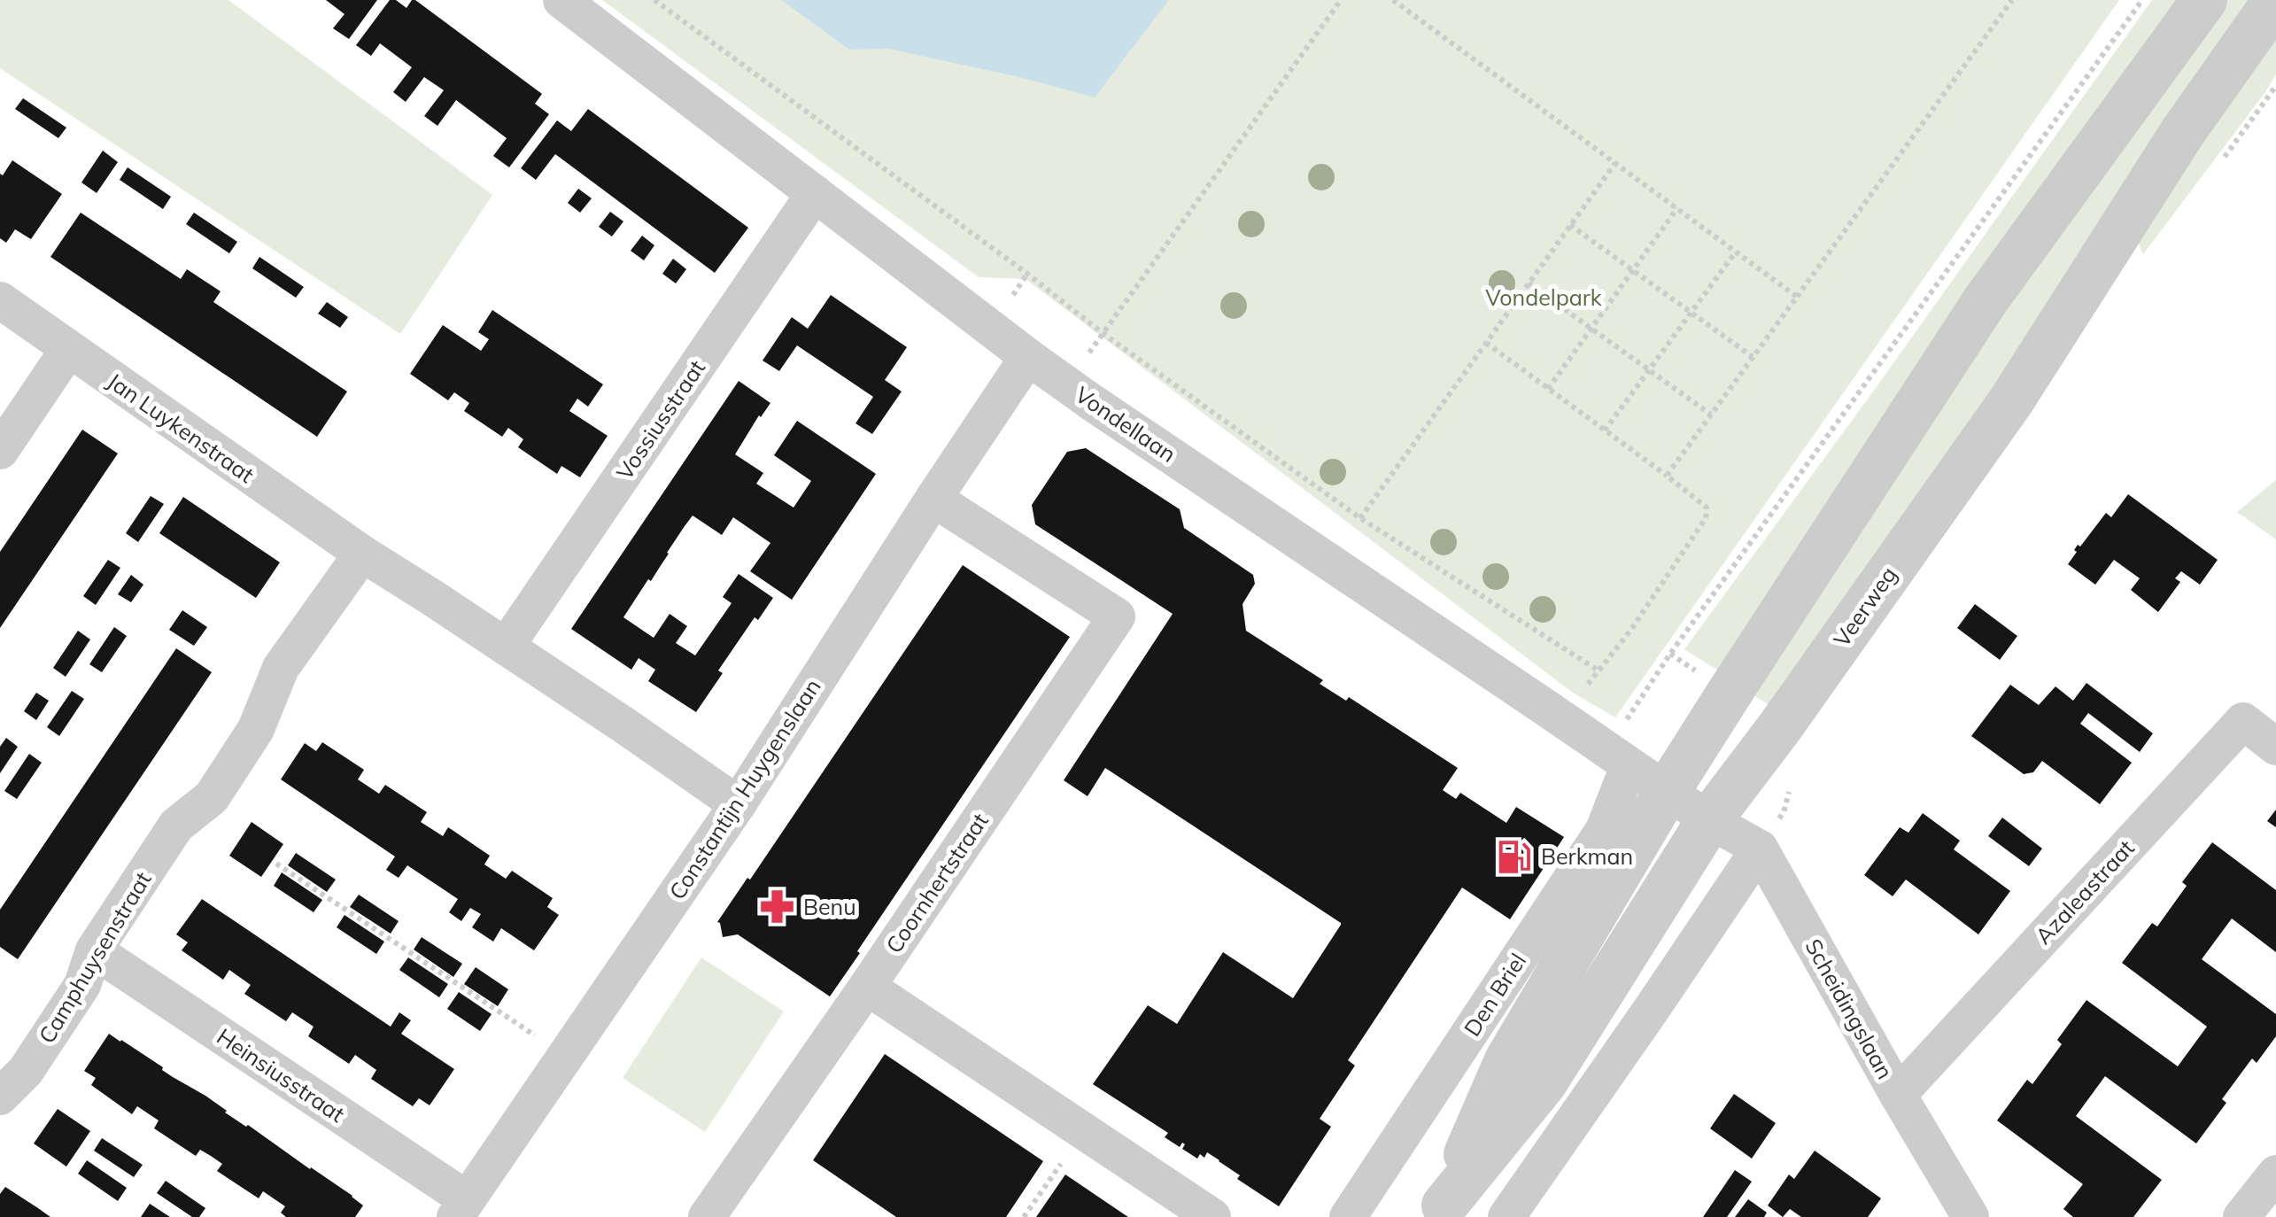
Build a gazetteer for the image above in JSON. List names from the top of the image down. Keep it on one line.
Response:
{"streets":{"street":["Vossiusstraat","Vondellaan","Jan Luykenstraat","Veerweg","Constantijn Huygenslaan","Coornhertstraat","Azaleastraat","Camphuysenstraat","Den Briel","Scheidingslaan","Heinsiusstraat"]},"crossings":[["Vossiusstraat","Vondellaan"],["Vondellaan","Veerweg"],["Vondellaan","Constantijn Huygenslaan"],["Vondellaan","Den Briel"],["Jan Luykenstraat","Camphuysenstraat"],["Constantijn Huygenslaan","Coornhertstraat"],["Constantijn Huygenslaan","Heinsiusstraat"],["Azaleastraat","Scheidingslaan"],["Camphuysenstraat","Heinsiusstraat"]],"parks":["Vondelpark"],"places":{"fuel station":["Berkman"],"pharmacy":["Benu"]}}
